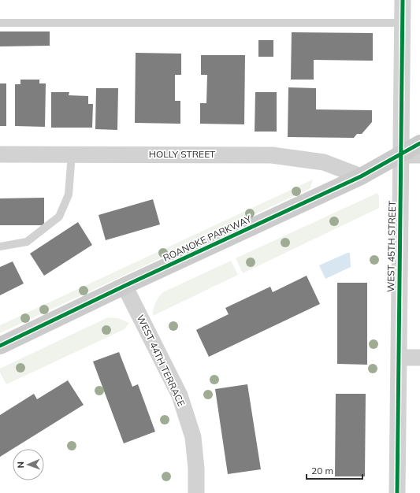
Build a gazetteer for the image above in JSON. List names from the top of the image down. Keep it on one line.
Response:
{"streets":{"street":["HOLLY STREET","ROANOKE PARKWAY","WEST 45TH STREET","WEST 44TH TERRACE"]},"crossings":[["HOLLY STREET","ROANOKE PARKWAY"],["ROANOKE PARKWAY","WEST 45TH STREET"],["ROANOKE PARKWAY","WEST 44TH TERRACE"]],"scale_bar":"20 m","north":"left"}
